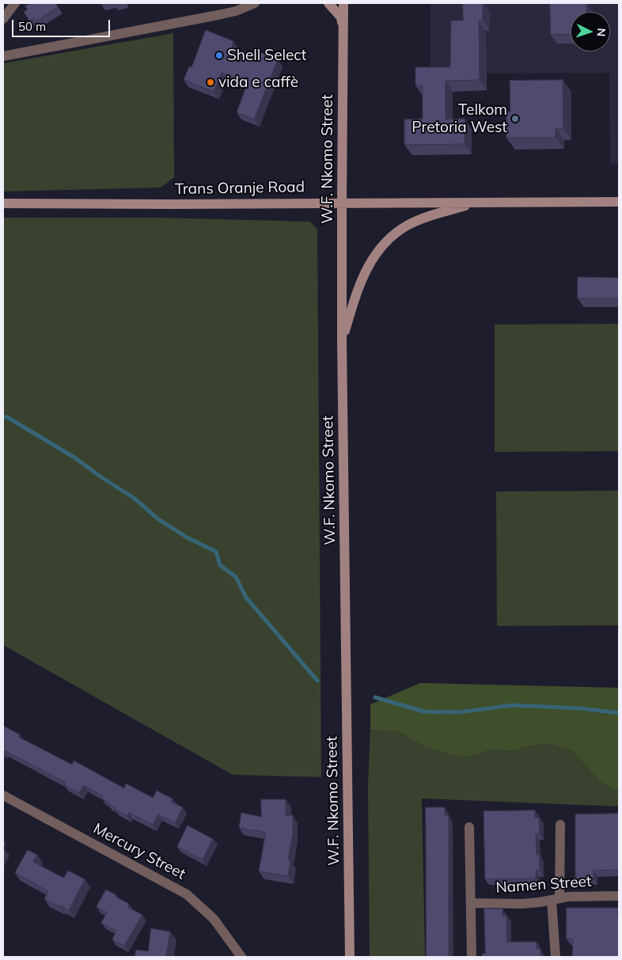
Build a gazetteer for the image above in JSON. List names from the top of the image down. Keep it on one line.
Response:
{"streets":{"main road":["W.F. Nkomo Street","Trans Oranje Road"],"street":["Mercury Street","Namen Street"]},"crossings":[["W.F. Nkomo Street","Trans Oranje Road"]],"places":["Shell Select","vida e caffè","Telkom Pretoria West"],"scale_bar":"50 m","north":"right"}
